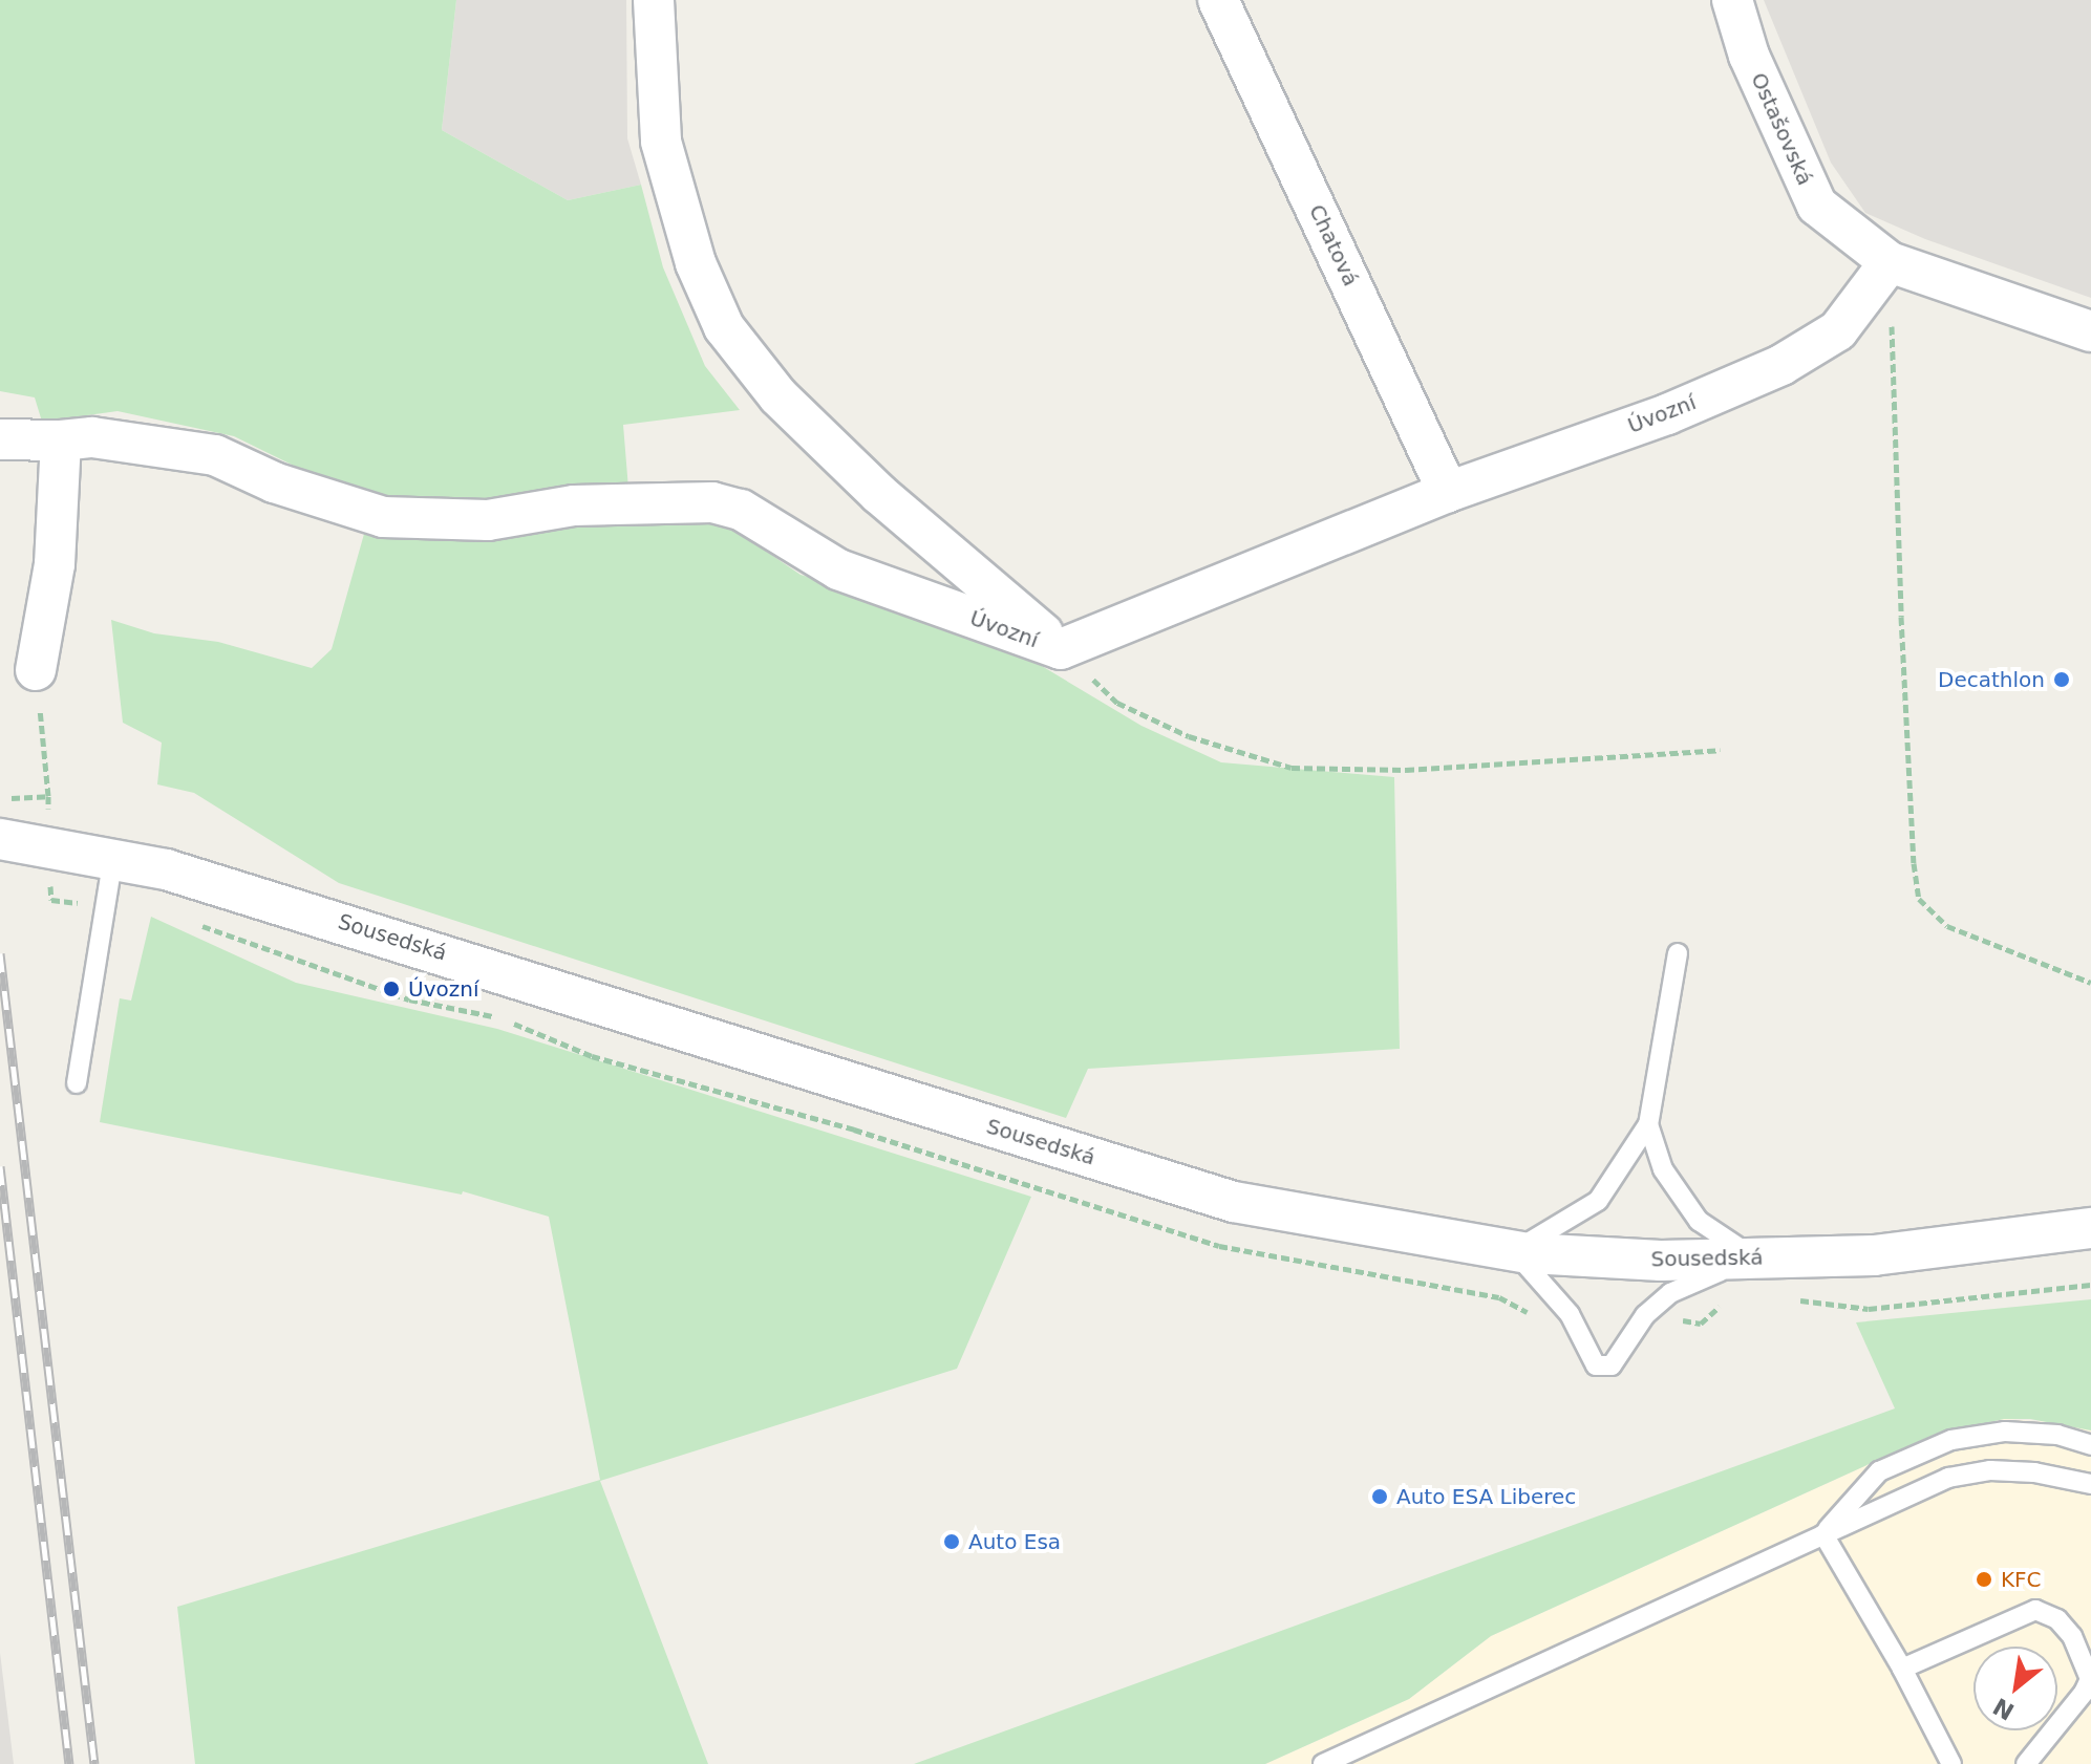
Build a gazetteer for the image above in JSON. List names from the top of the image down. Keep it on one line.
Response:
{"streets":{"street":["Ostašovská","Chatová","Úvozní","Sousedská"]},"crossings":[["Ostašovská","Úvozní"],["Chatová","Úvozní"]],"places":["Decathlon","Úvozní","Auto ESA Liberec","Auto Esa","KFC"],"north":"bottom left"}
